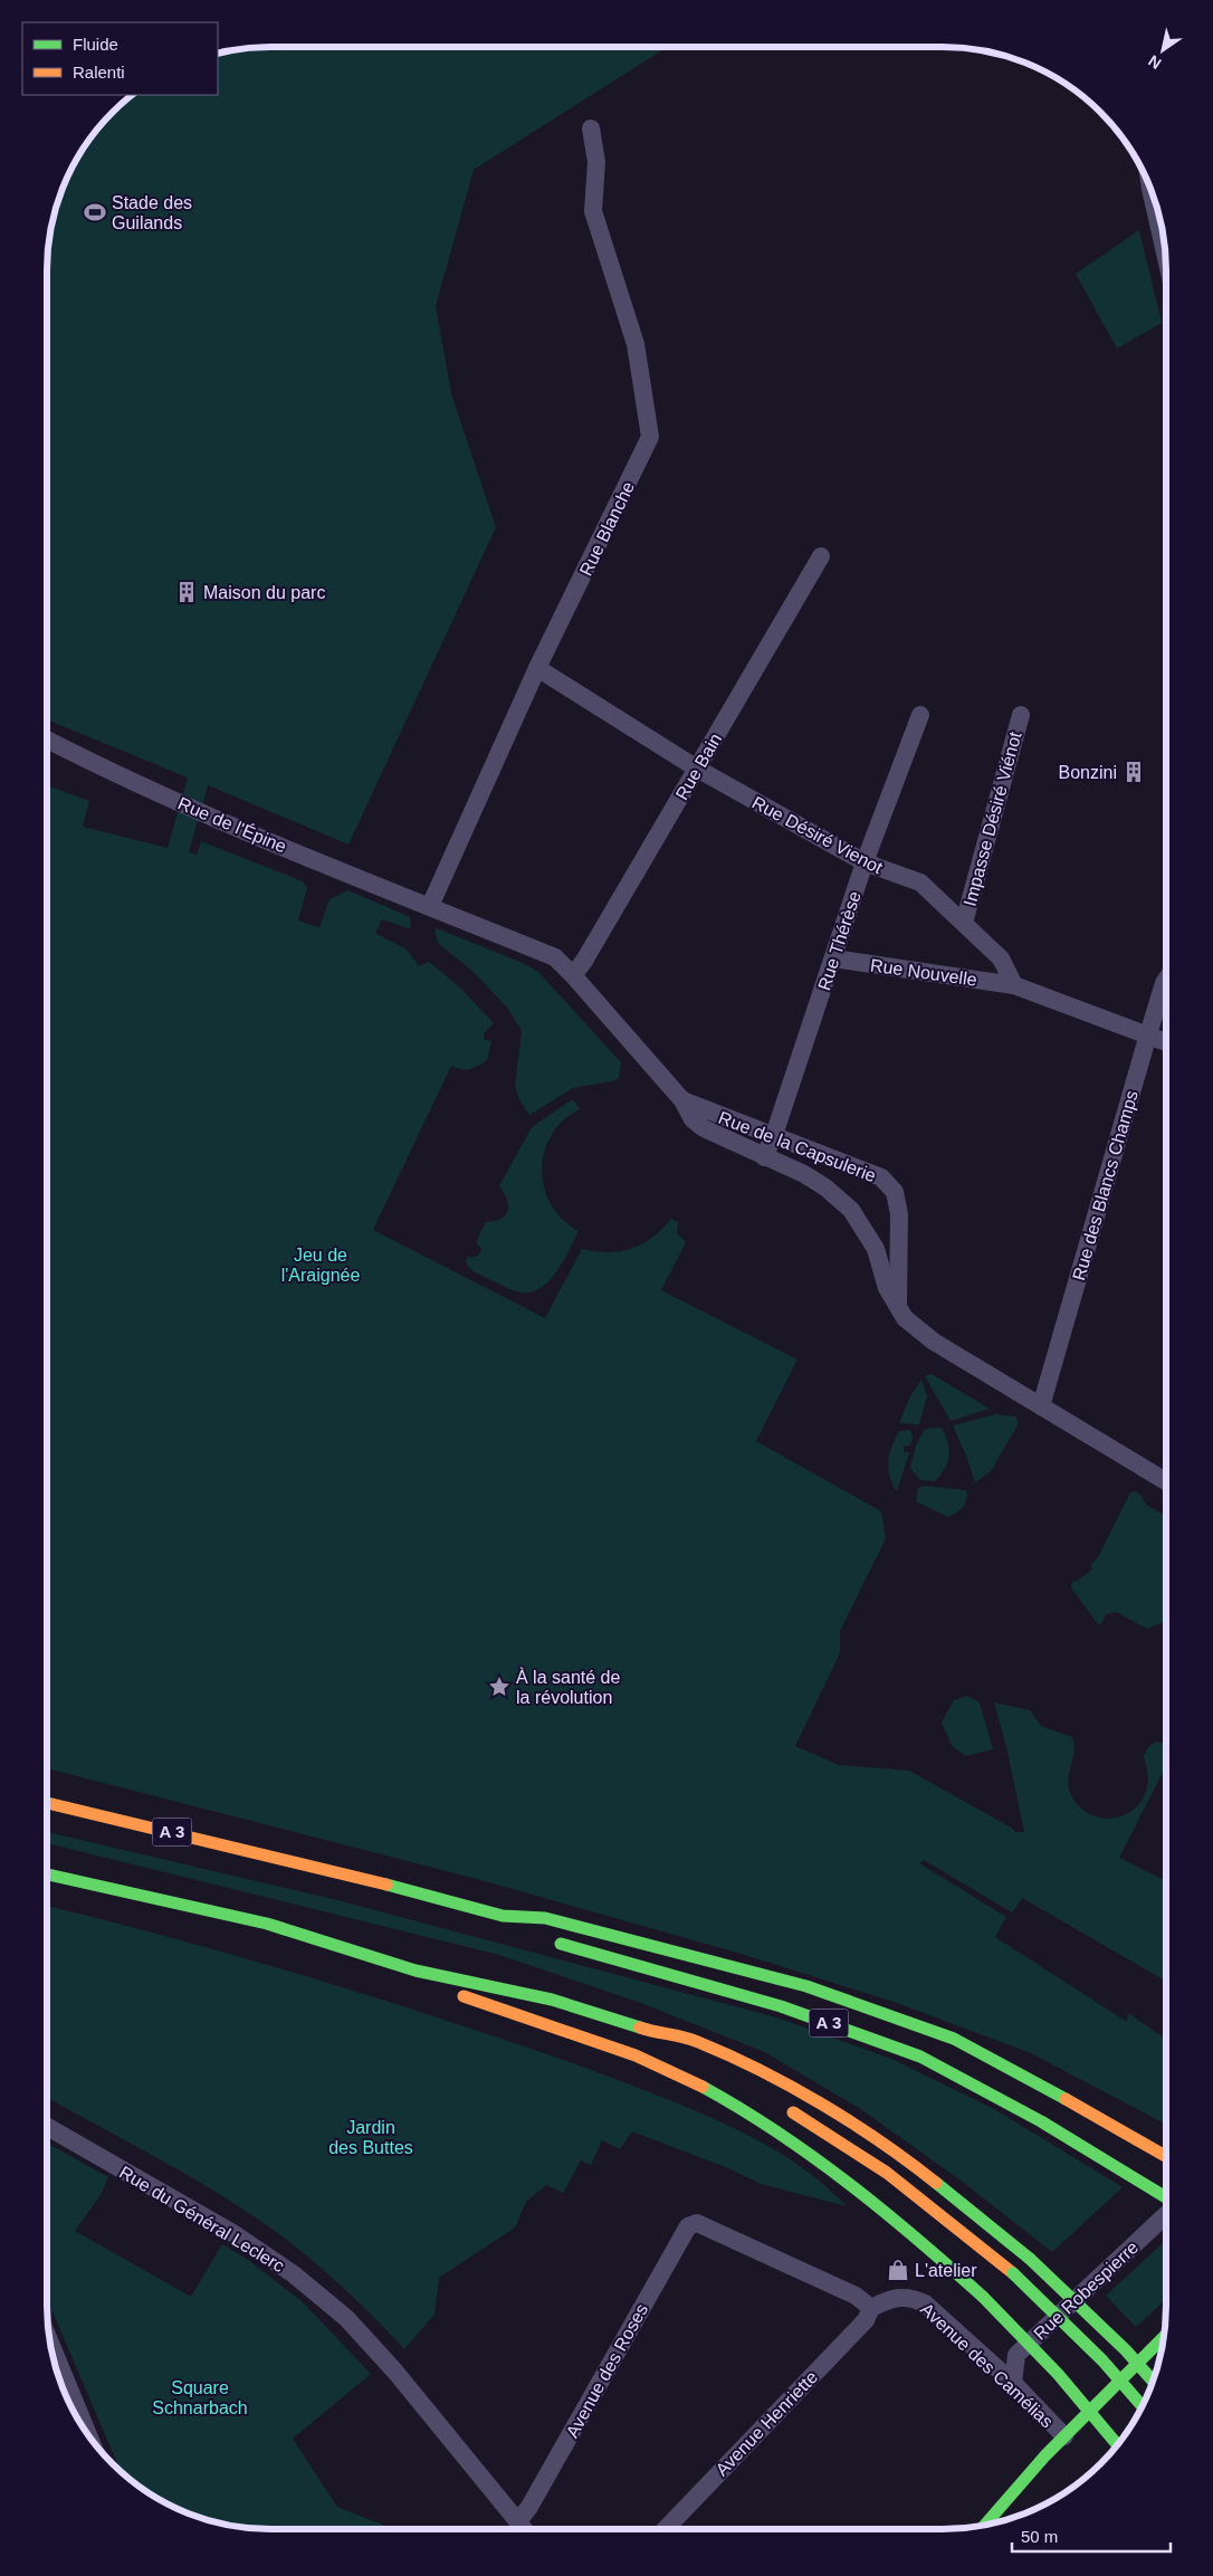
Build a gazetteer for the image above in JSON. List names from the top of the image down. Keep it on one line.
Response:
{"streets":{"main road":["A 3"],"street":["Rue Blanche","Rue Bain","Impasse Désiré Viénot","Rue de l'Épine","Rue Désiré Vienot","Rue Thérèse","Rue Nouvelle","Rue de la Capsulerie","Rue des Blancs Champs","Rue du Général Leclerc","Rue Robespierre","Avenue des Camélias","Avenue des Roses","Avenue Henriette"]},"crossings":[["Rue Blanche","Rue de l'Épine"],["Rue Blanche","Rue Désiré Vienot"],["Rue Blanche","Rue de la Capsulerie"],["Rue Bain","Rue Désiré Vienot"],["Rue Bain","Rue de la Capsulerie"],["Impasse Désiré Viénot","Rue Désiré Vienot"],["Rue de l'Épine","Rue de la Capsulerie"],["Rue Désiré Vienot","Rue Thérèse"],["Rue Désiré Vienot","Rue Nouvelle"],["Rue Thérèse","Rue Nouvelle"],["Rue Thérèse","Rue de la Capsulerie"],["Rue de la Capsulerie","Rue des Blancs Champs"],["Rue du Général Leclerc","Avenue des Roses"],["Rue Robespierre","Avenue des Camélias"],["Avenue des Camélias","Avenue des Roses"],["Avenue des Camélias","Avenue Henriette"],["Avenue des Roses","Avenue Henriette"]],"parks":["Jeu de l'Araignée","Jardin des Buttes","Square Schnarbach"],"places":{"sports":["Stade des Guilands"],"building":["Maison du parc","Bonzini"],"place":["À la santé de la révolution"],"shop":["L'atelier"]},"legend":["Fluide","Ralenti"],"scale_bar":"50 m","north":"bottom left"}
